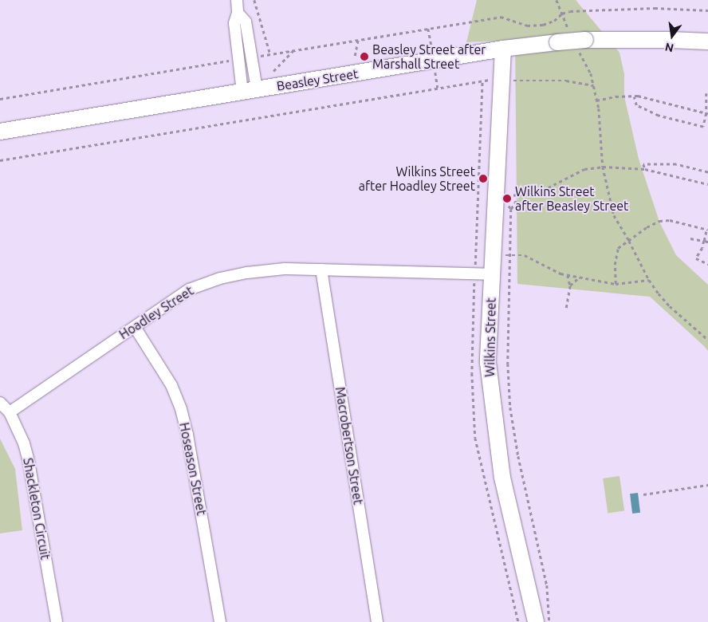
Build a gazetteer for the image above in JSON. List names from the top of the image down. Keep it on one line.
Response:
{"streets":{"main road":["Beasley Street","Wilkins Street"],"street":["Hoadley Street","Macrobertson Street","Hoseason Street","Shackleton Circuit"]},"crossings":[["Beasley Street","Wilkins Street"],["Hoadley Street","Wilkins Street"],["Hoadley Street","Macrobertson Street"],["Hoadley Street","Hoseason Street"],["Hoadley Street","Shackleton Circuit"]],"places":["Beasley Street after Marshall Street","Wilkins Street after Hoadley Street","Wilkins Street after Beasley Street"],"north":"bottom"}
